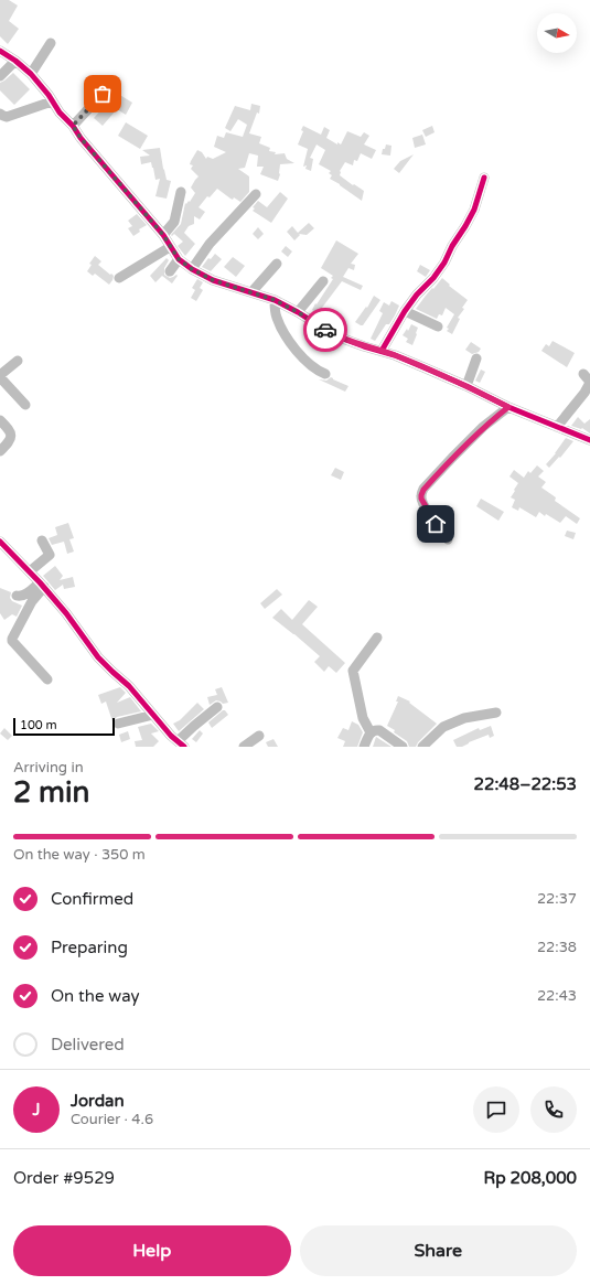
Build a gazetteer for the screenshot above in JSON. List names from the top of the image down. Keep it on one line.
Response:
{"scale_bar":"100 m","north":"right","page":{"scale":"100 m","heading":["2 min","Arriving in","22:48–22:53"],"panel":["Jordan","Courier · 4.6","Order #9529","Rp 208,000"],"bar":"On the way · 350 m","list":[["Confirmed","22:37"],["Preparing","22:38"],["On the way","22:43"],"Delivered"],"round":"J","buttons":["Help","Share"]}}
